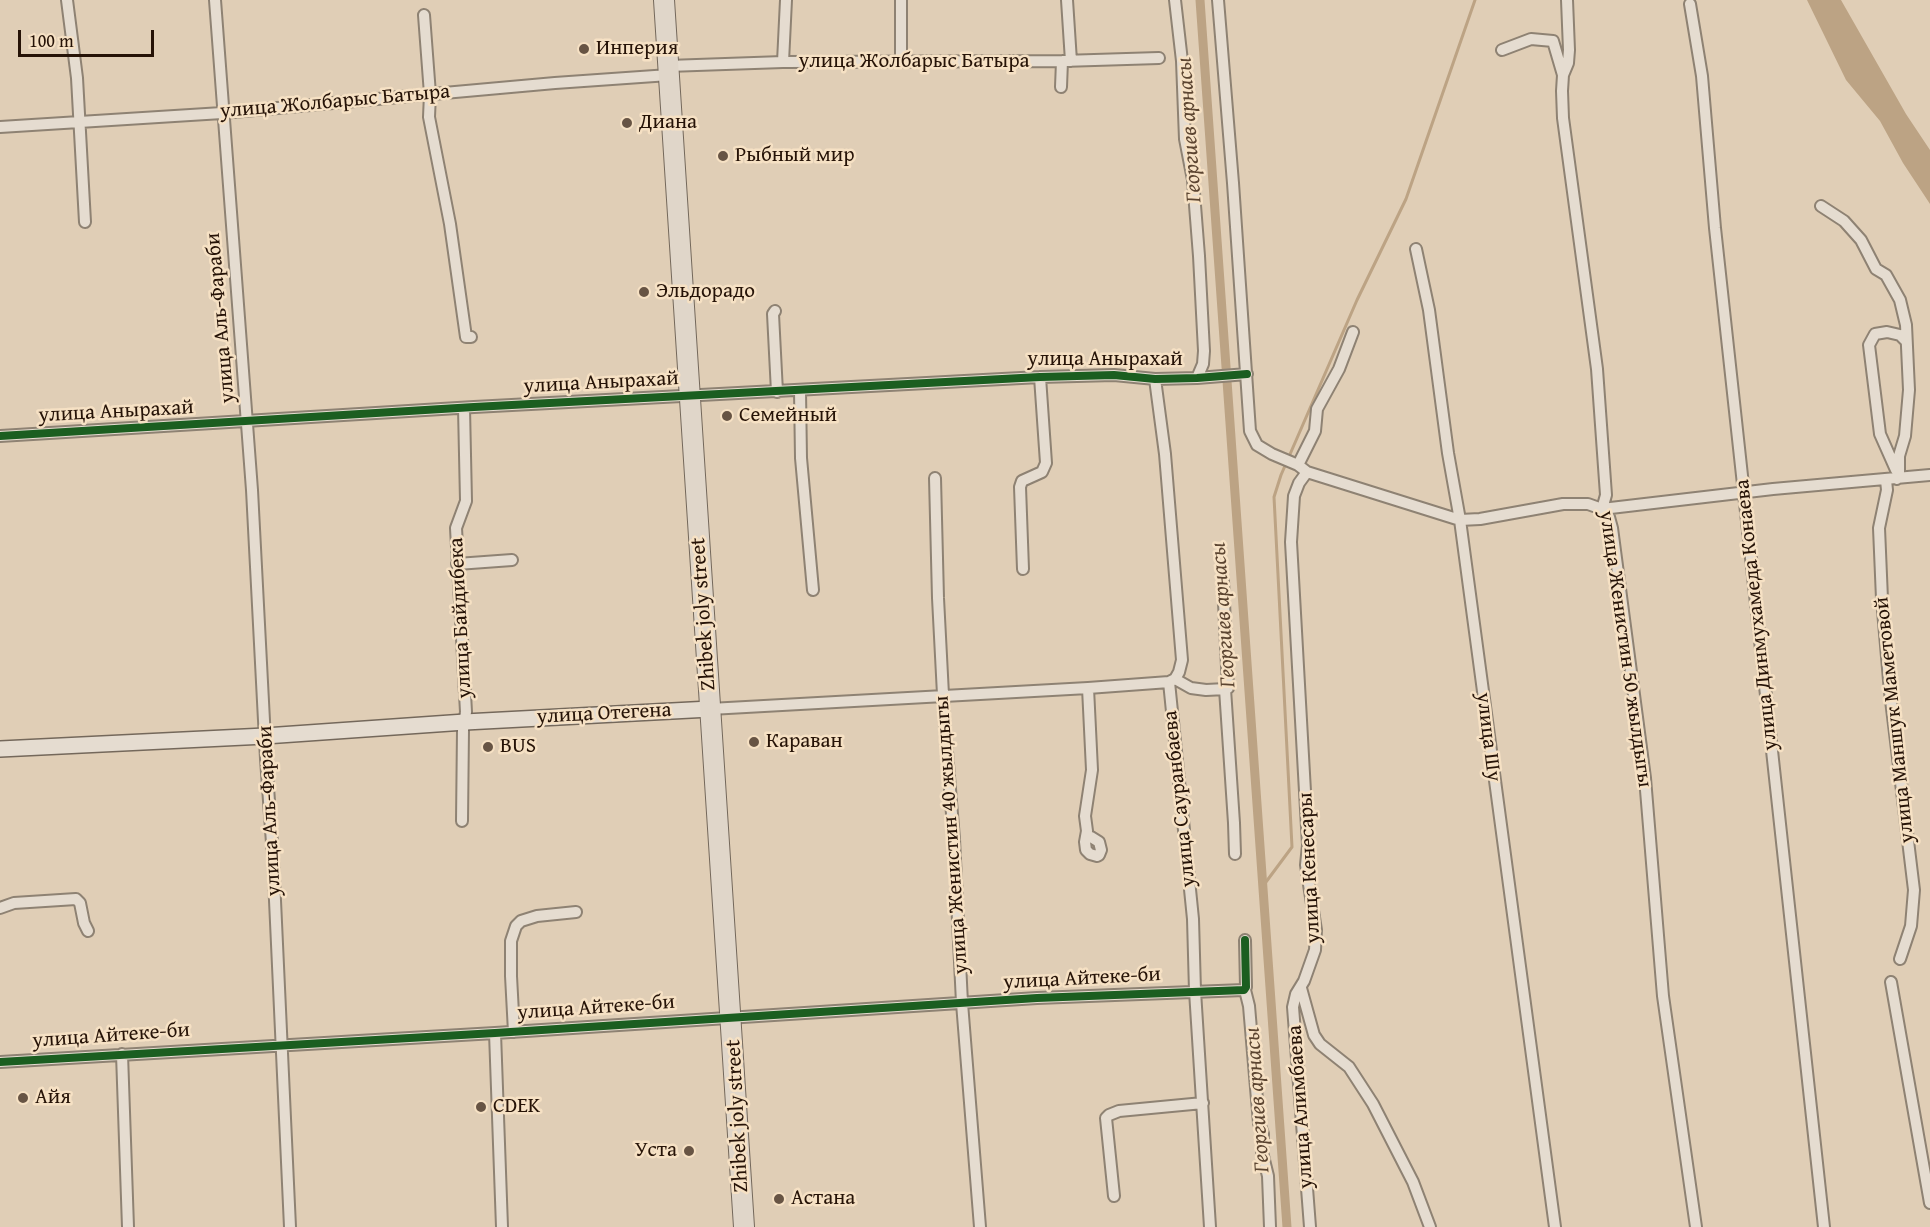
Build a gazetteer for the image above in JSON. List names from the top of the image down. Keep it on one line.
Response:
{"streets":{"highway":["Zhibek joly street"],"main road":["улица Отегена"],"street":["улица Жолбарыс Батыра","улица Аль-Фараби","улица Анырахай","улица Динмухамеда Конаева","улица Байдибека","улица Женистин 50 жылдыгы","улица Маншук Маметовой","улица Шу","улица Сауранбаева","улица Женистин 40 жылдыгы","улица Кенесары","улица Айтеке-би","улица Алимбаева"]},"crossings":[["улица Жолбарыс Батыра","улица Аль-Фараби"],["улица Жолбарыс Батыра","Zhibek joly street"],["улица Аль-Фараби","улица Анырахай"],["улица Аль-Фараби","улица Отегена"],["улица Аль-Фараби","улица Айтеке-би"],["улица Анырахай","Zhibek joly street"],["улица Анырахай","улица Байдибека"],["улица Анырахай","улица Сауранбаева"],["Zhibek joly street","улица Отегена"],["Zhibek joly street","улица Айтеке-би"],["улица Байдибека","улица Отегена"],["улица Отегена","улица Сауранбаева"],["улица Отегена","улица Женистин 40 жылдыгы"],["улица Сауранбаева","улица Айтеке-би"],["улица Женистин 40 жылдыгы","улица Айтеке-би"],["улица Кенесары","улица Алимбаева"]],"water":["Георгиев арнасы"],"places":["Инперия","Диана","Рыбный мир","Эльдорадо","Семейный","Караван","BUS","Айя","CDEK","Уста","Астана"],"scale_bar":"100 m"}
